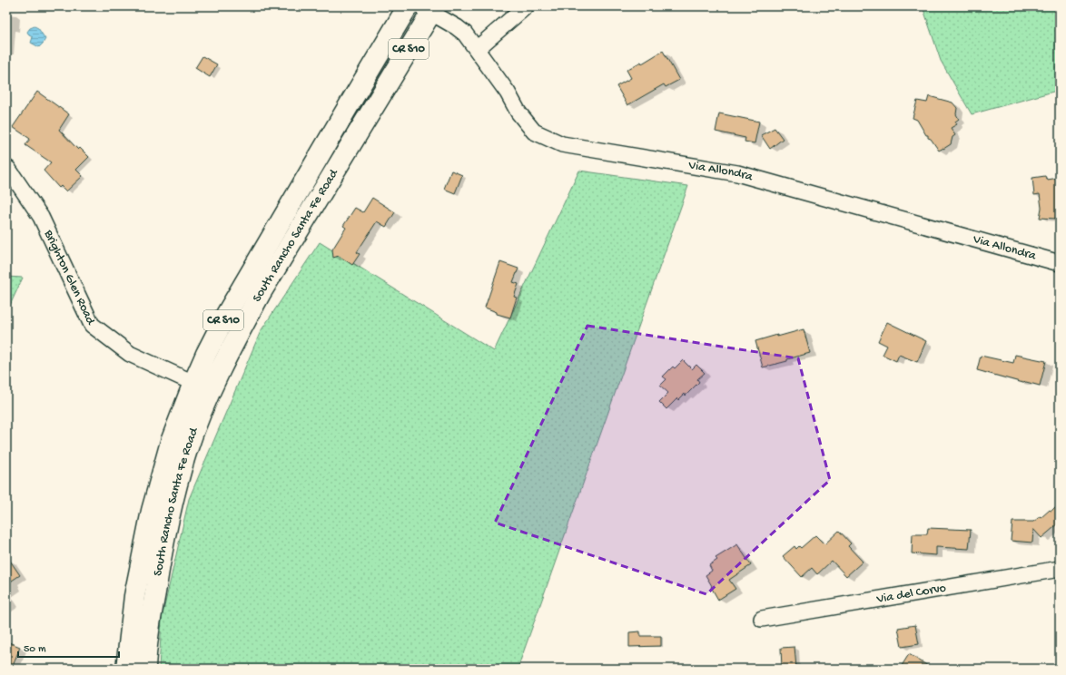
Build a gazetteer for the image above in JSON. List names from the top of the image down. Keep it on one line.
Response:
{"streets":{"main road":["CR S10","South Rancho Santa Fe Road"],"street":["Via Allondra","Brighton Glen Road","Via del Corvo"]},"crossings":[["Via Allondra","South Rancho Santa Fe Road"],["South Rancho Santa Fe Road","Brighton Glen Road"]],"scale_bar":"50 m"}
